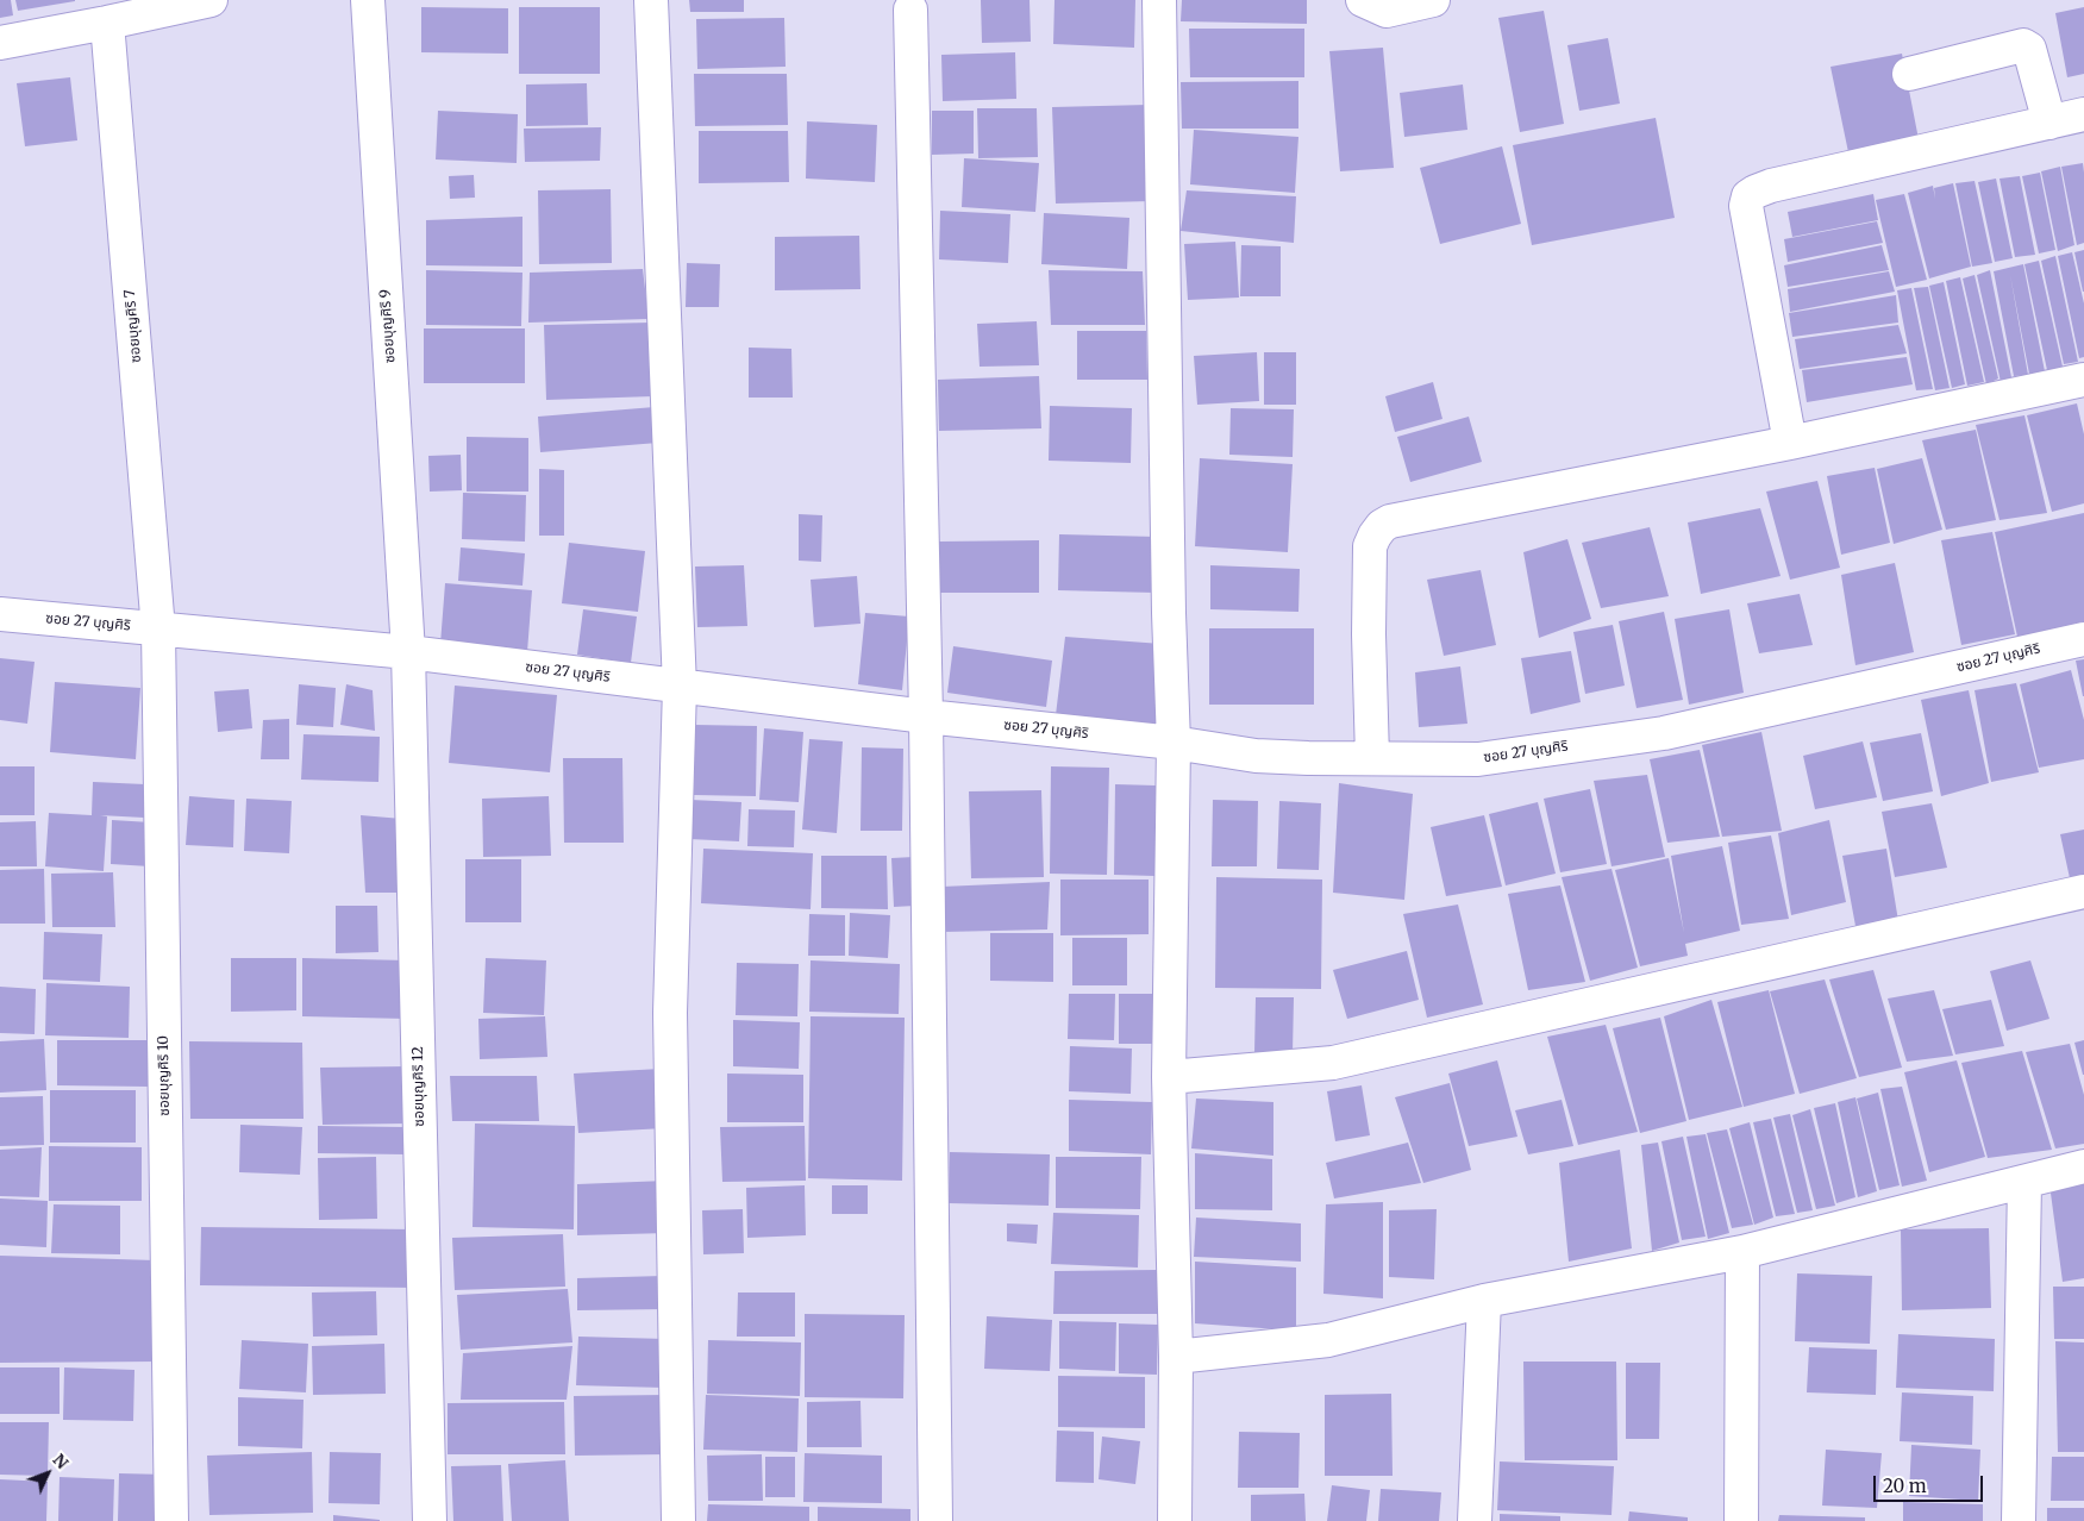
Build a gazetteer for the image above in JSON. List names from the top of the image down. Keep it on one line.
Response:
{"streets":{"street":["ซอยบุญศิริ 7","ซอยบุญศิริ 9","ซอย 27 บุญศิริ","ซอยบุญศิริ 10","ซอยบุญศิริ 12"]},"crossings":[["ซอยบุญศิริ 7","ซอย 27 บุญศิริ"],["ซอยบุญศิริ 7","ซอยบุญศิริ 10"],["ซอยบุญศิริ 9","ซอย 27 บุญศิริ"],["ซอยบุญศิริ 9","ซอยบุญศิริ 12"],["ซอย 27 บุญศิริ","ซอยบุญศิริ 10"],["ซอย 27 บุญศิริ","ซอยบุญศิริ 12"]],"scale_bar":"20 m","north":"top right"}
